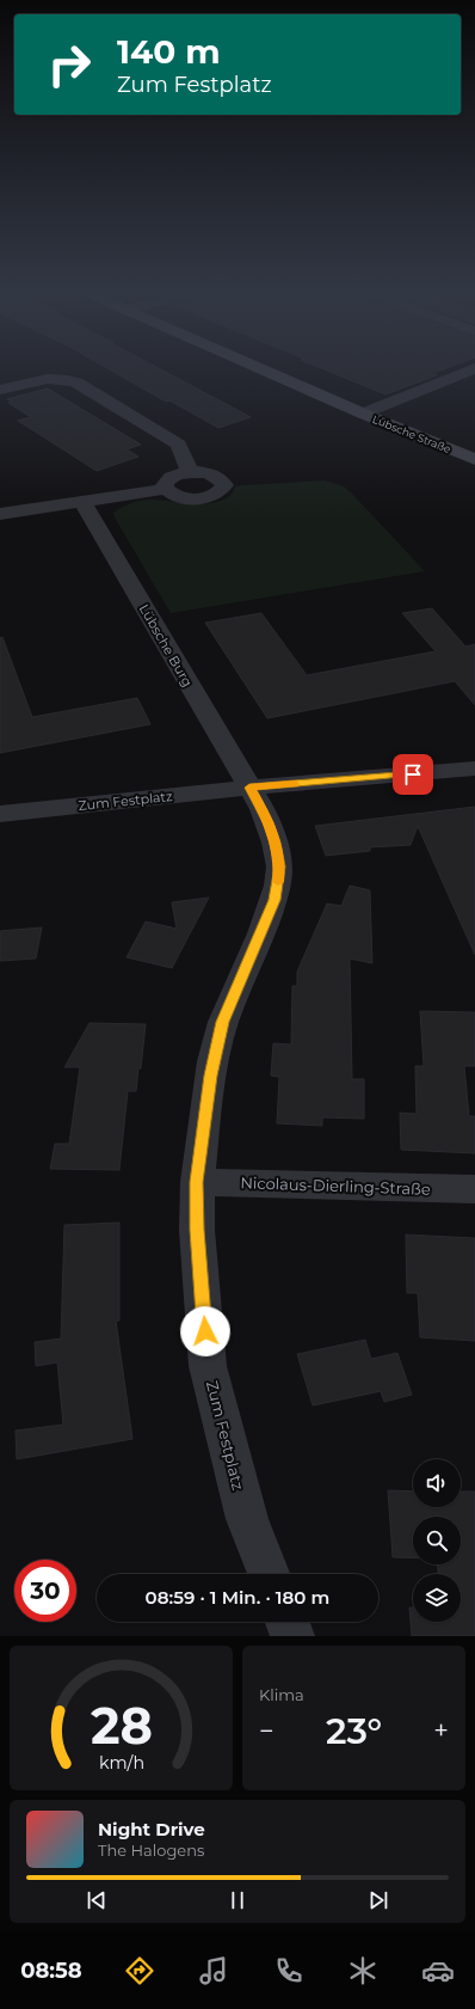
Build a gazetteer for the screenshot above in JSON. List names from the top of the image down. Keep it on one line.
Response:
{"streets":{"street":["Lübsche Straße","Lübsche Burg","Zum Festplatz","Nicolaus-Dierling-Straße"]},"crossings":[["Lübsche Burg","Zum Festplatz"],["Zum Festplatz","Nicolaus-Dierling-Straße"]],"page":{"turn":["140 m","Zum Festplatz"],"limit":"30","trip":"08:59 · 1 Min. · 180 m","tile":"Klima","heat":["−","23°","+"],"song":["Night Drive","The Halogens"],"tabs":"08:58","gauge":["28","km/h"]}}
